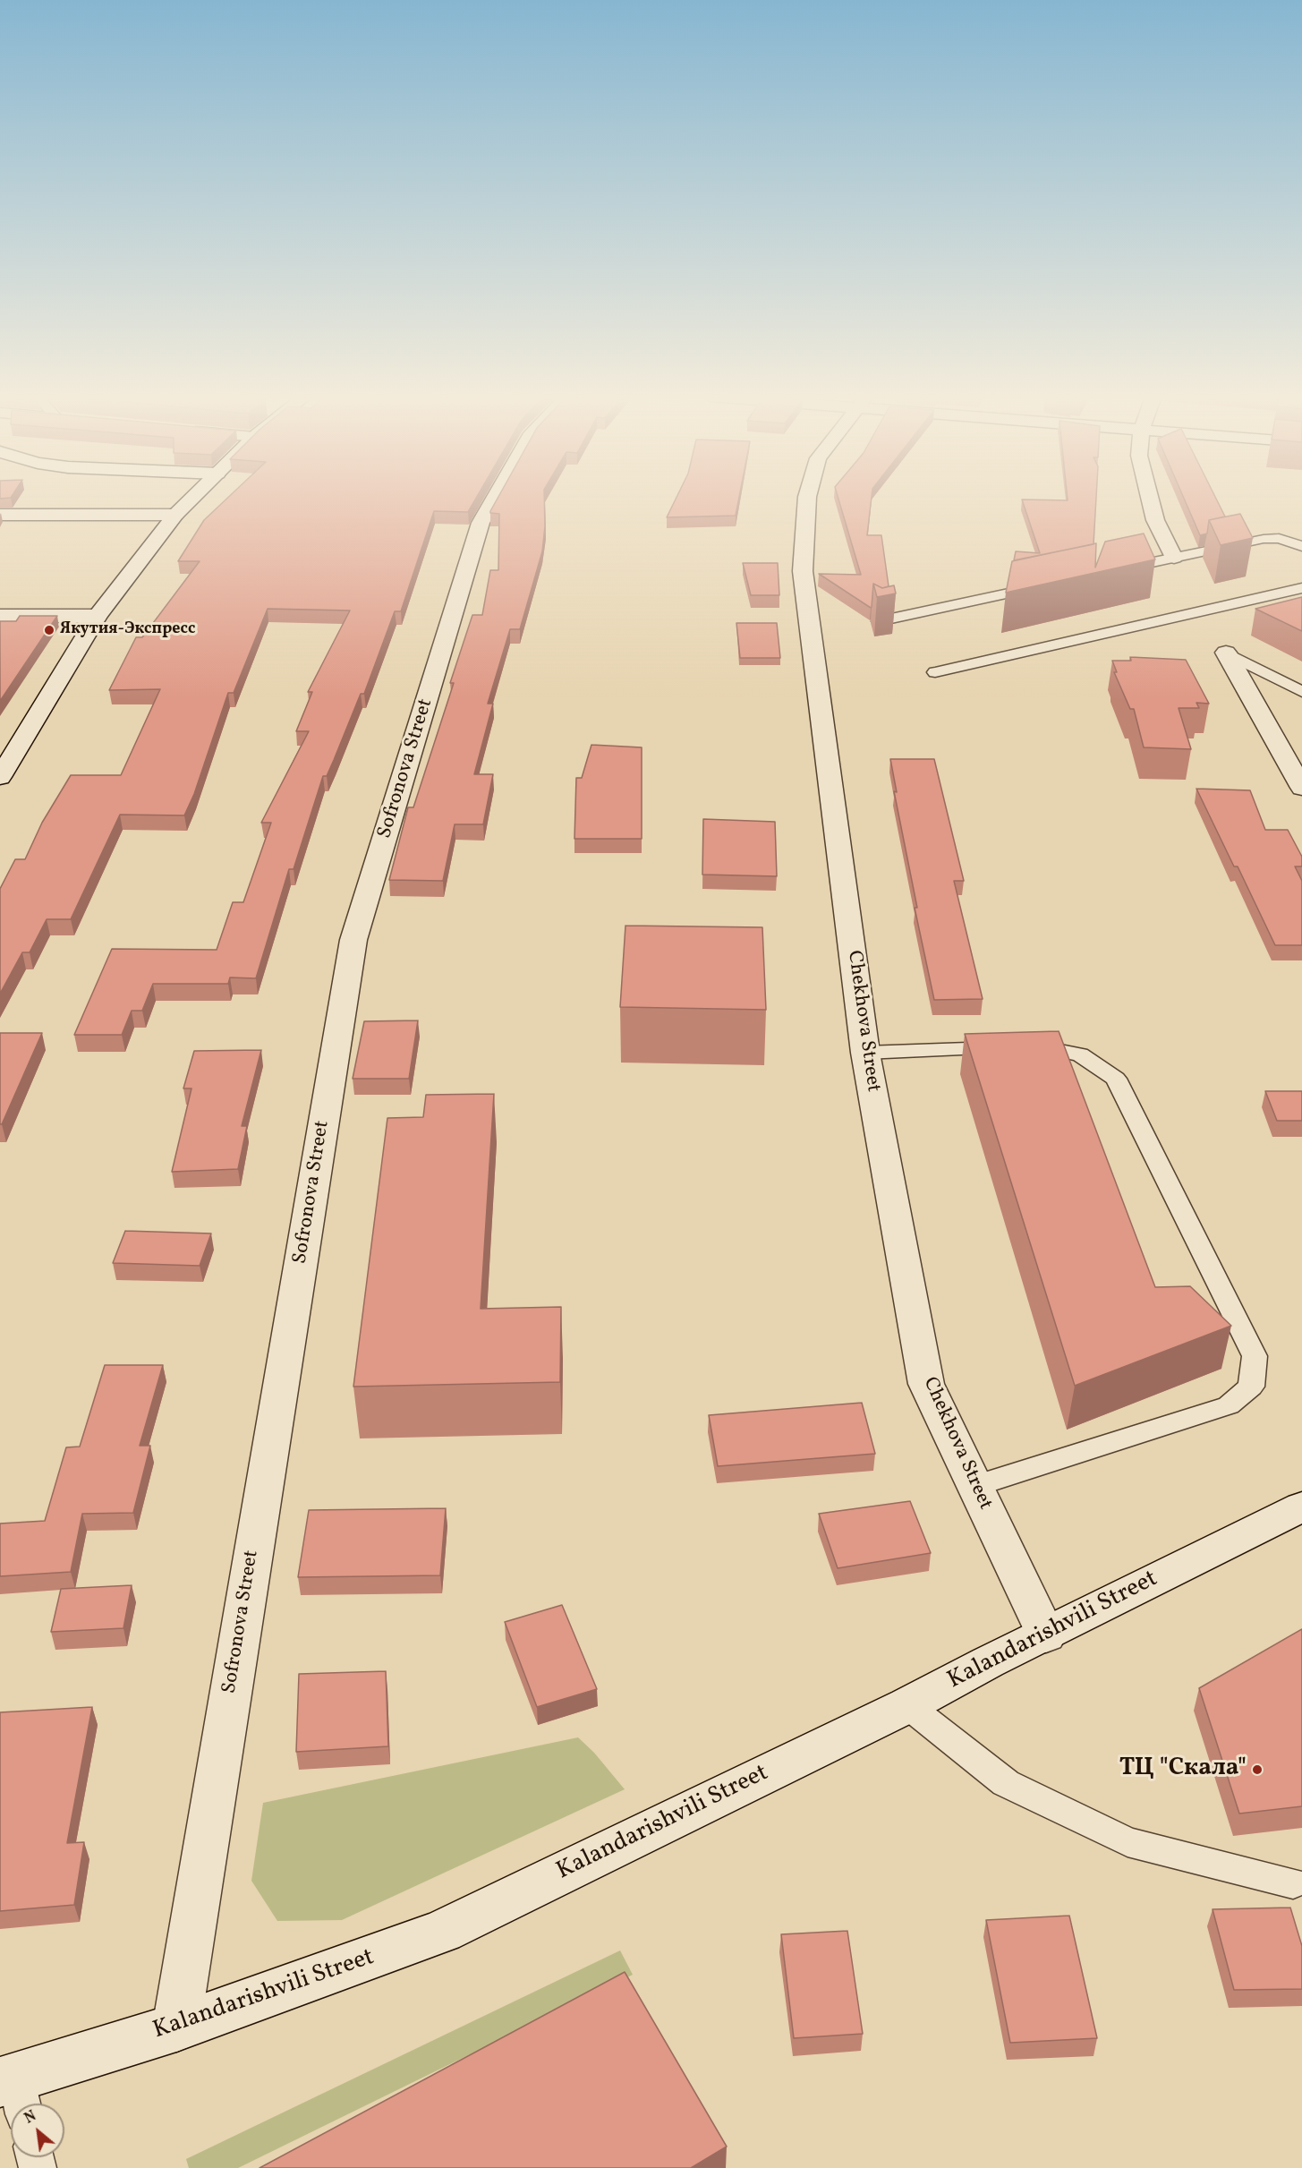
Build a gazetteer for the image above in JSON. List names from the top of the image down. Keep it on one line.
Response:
{"streets":{"street":["Sofronova Street","Chekhova Street","Kalandarishvili Street"]},"crossings":[["Sofronova Street","Kalandarishvili Street"],["Chekhova Street","Kalandarishvili Street"]],"places":["Якутия-Экспресс","ТЦ \"Скала\""],"north":"top left"}
